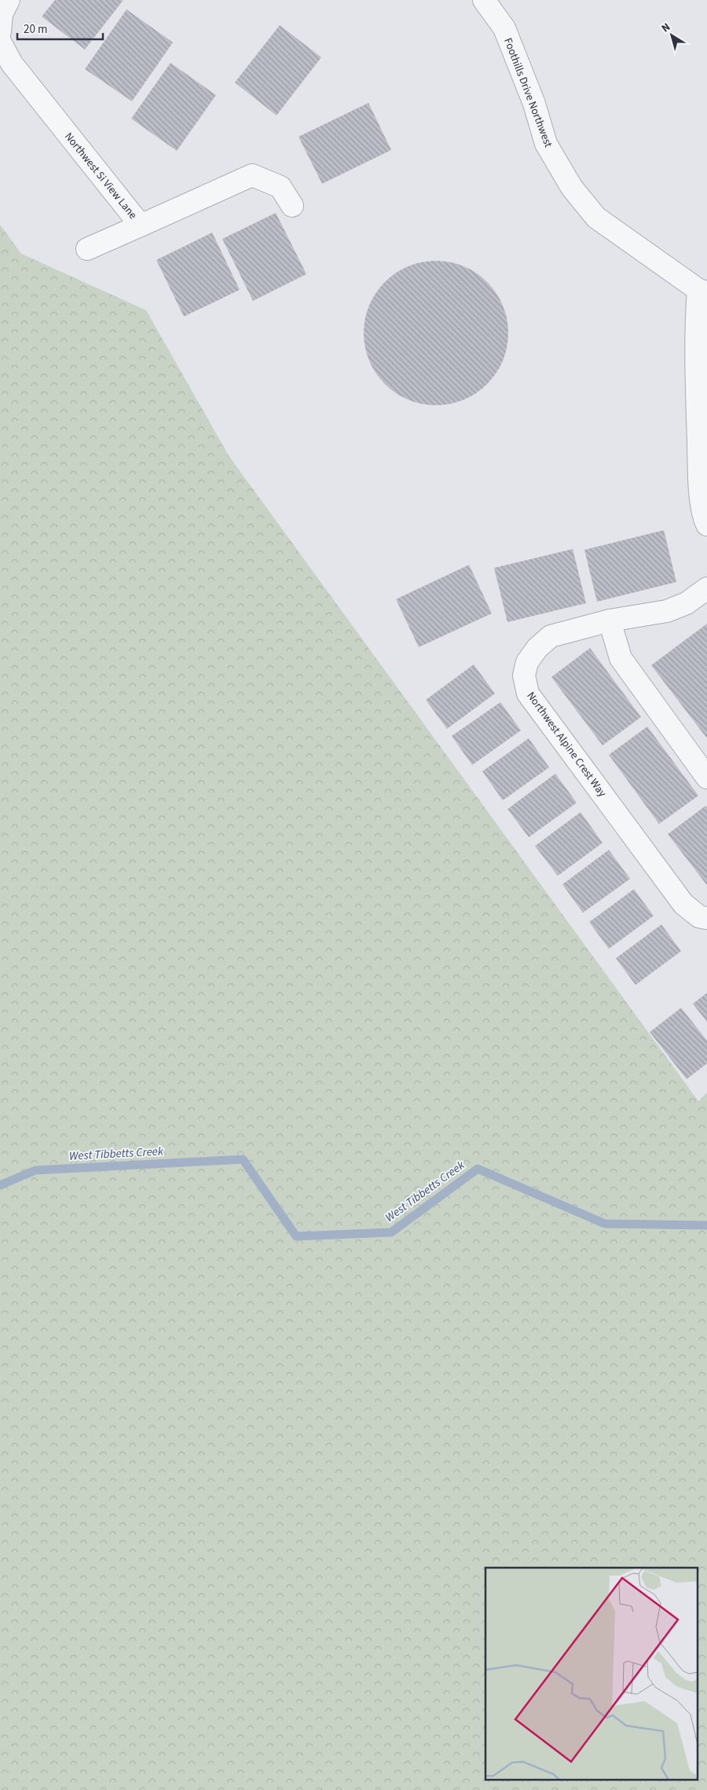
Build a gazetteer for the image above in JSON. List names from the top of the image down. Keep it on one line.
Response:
{"streets":{"street":["Foothills Drive Northwest","Northwest Si View Lane","Northwest Alpine Crest Way"]},"water":["West Tibbetts Creek"],"scale_bar":"20 m","north":"top left"}
